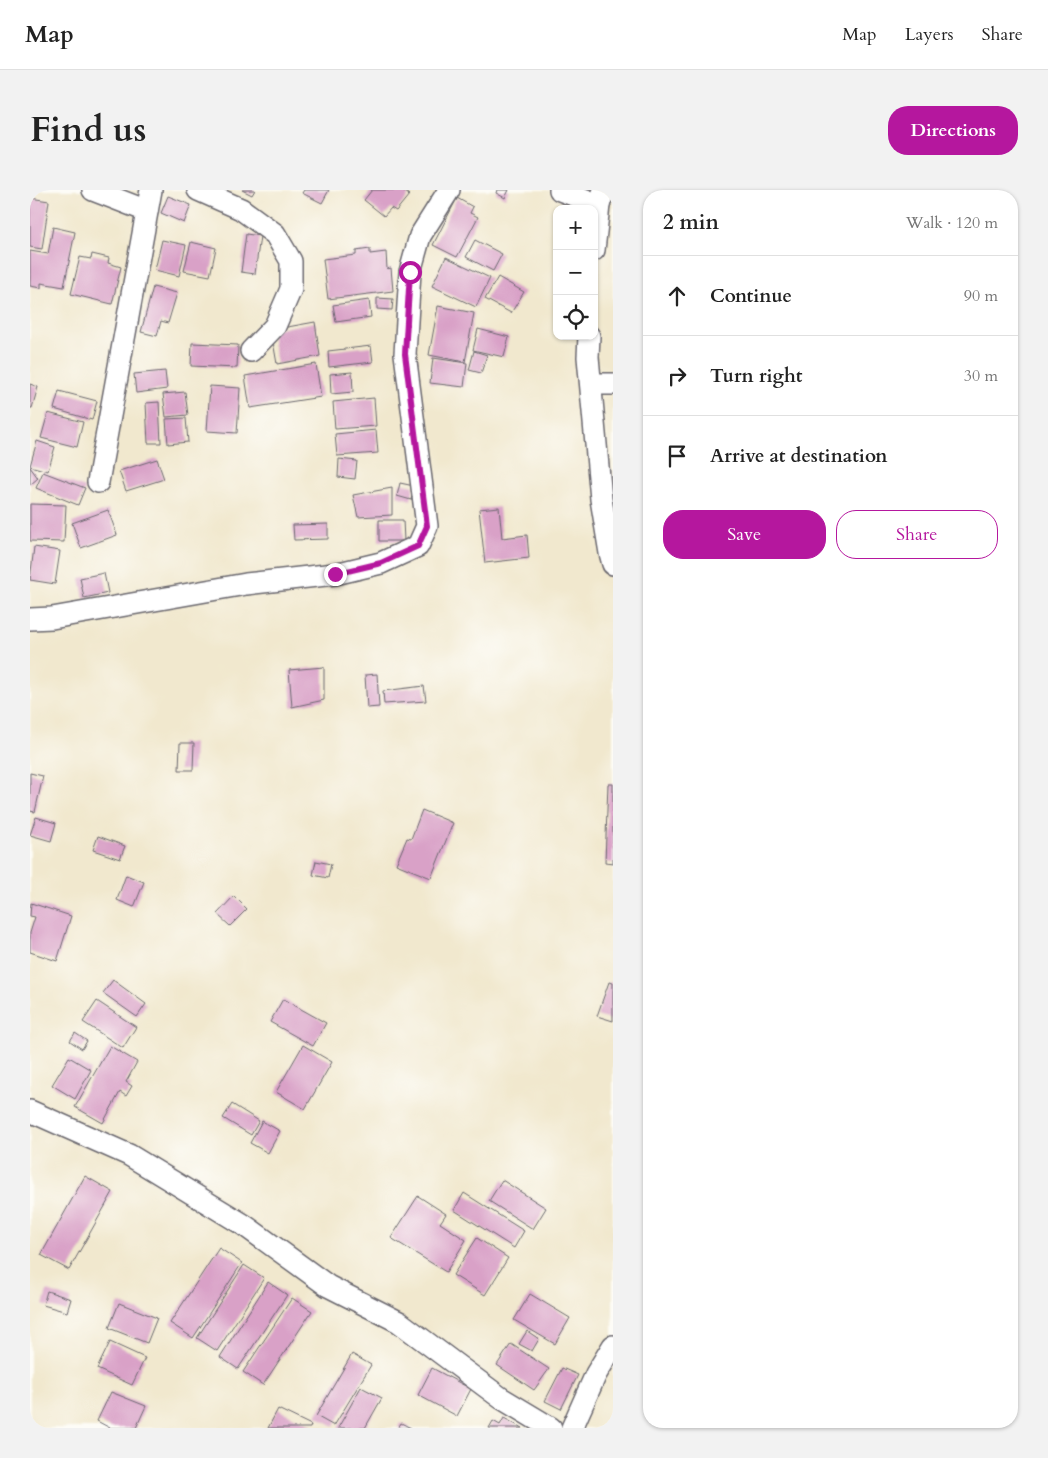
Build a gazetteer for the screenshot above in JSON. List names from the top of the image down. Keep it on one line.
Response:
{"page":{"header":"Map","nav":["Map","Layers","Share"],"title":"Find us","buttons":["Directions",["Save","Share"]],"heading":["2 min","Walk · 120 m"],"map_buttons":["+","−"],"list":[["Continue","90 m"],["Turn right","30 m"],"Arrive at destination"]}}
